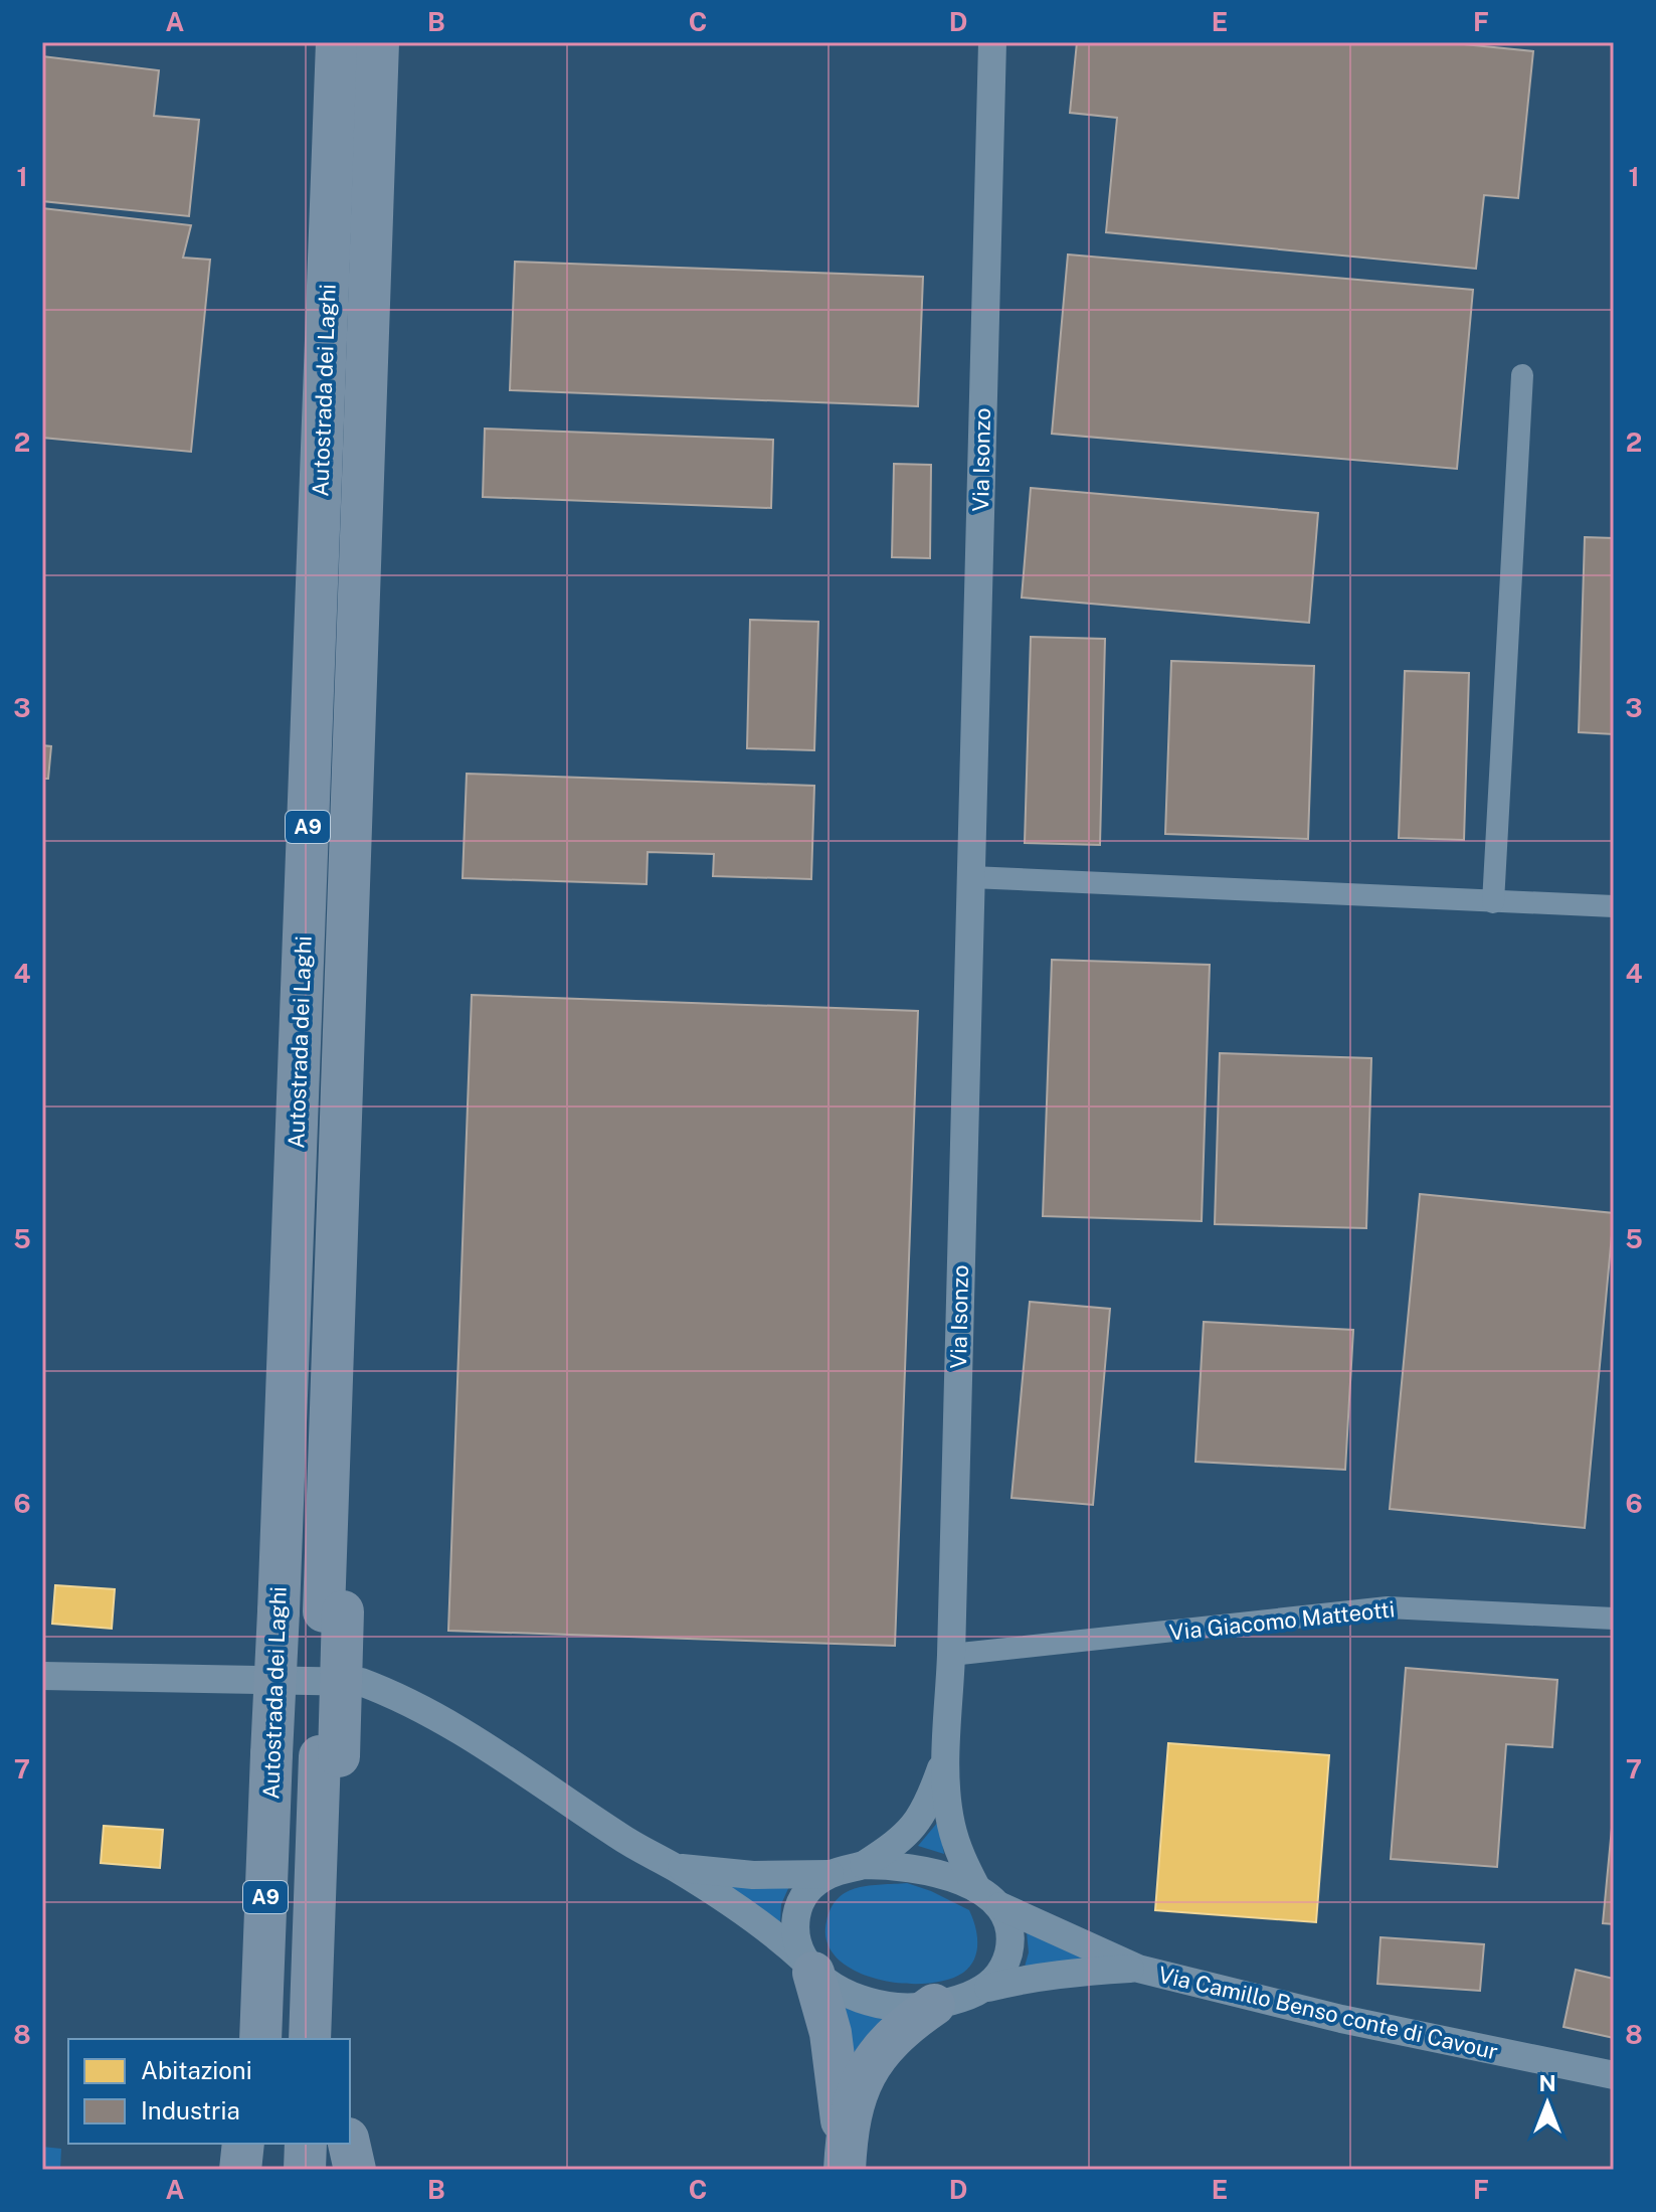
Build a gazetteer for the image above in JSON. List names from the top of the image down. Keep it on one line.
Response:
{"streets":{"highway":["Autostrada dei Laghi","A9"],"street":["Via Isonzo","Via Giacomo Matteotti","Via Camillo Benso conte di Cavour"]},"crossings":[["Via Isonzo","Via Giacomo Matteotti"],["Via Isonzo","Via Camillo Benso conte di Cavour"]],"legend":["Abitazioni","Industria"],"north":"top","grid":{"columns":["A","B","C","D","E","F"],"rows":["1","2","3","4","5","6","7","8"]}}
